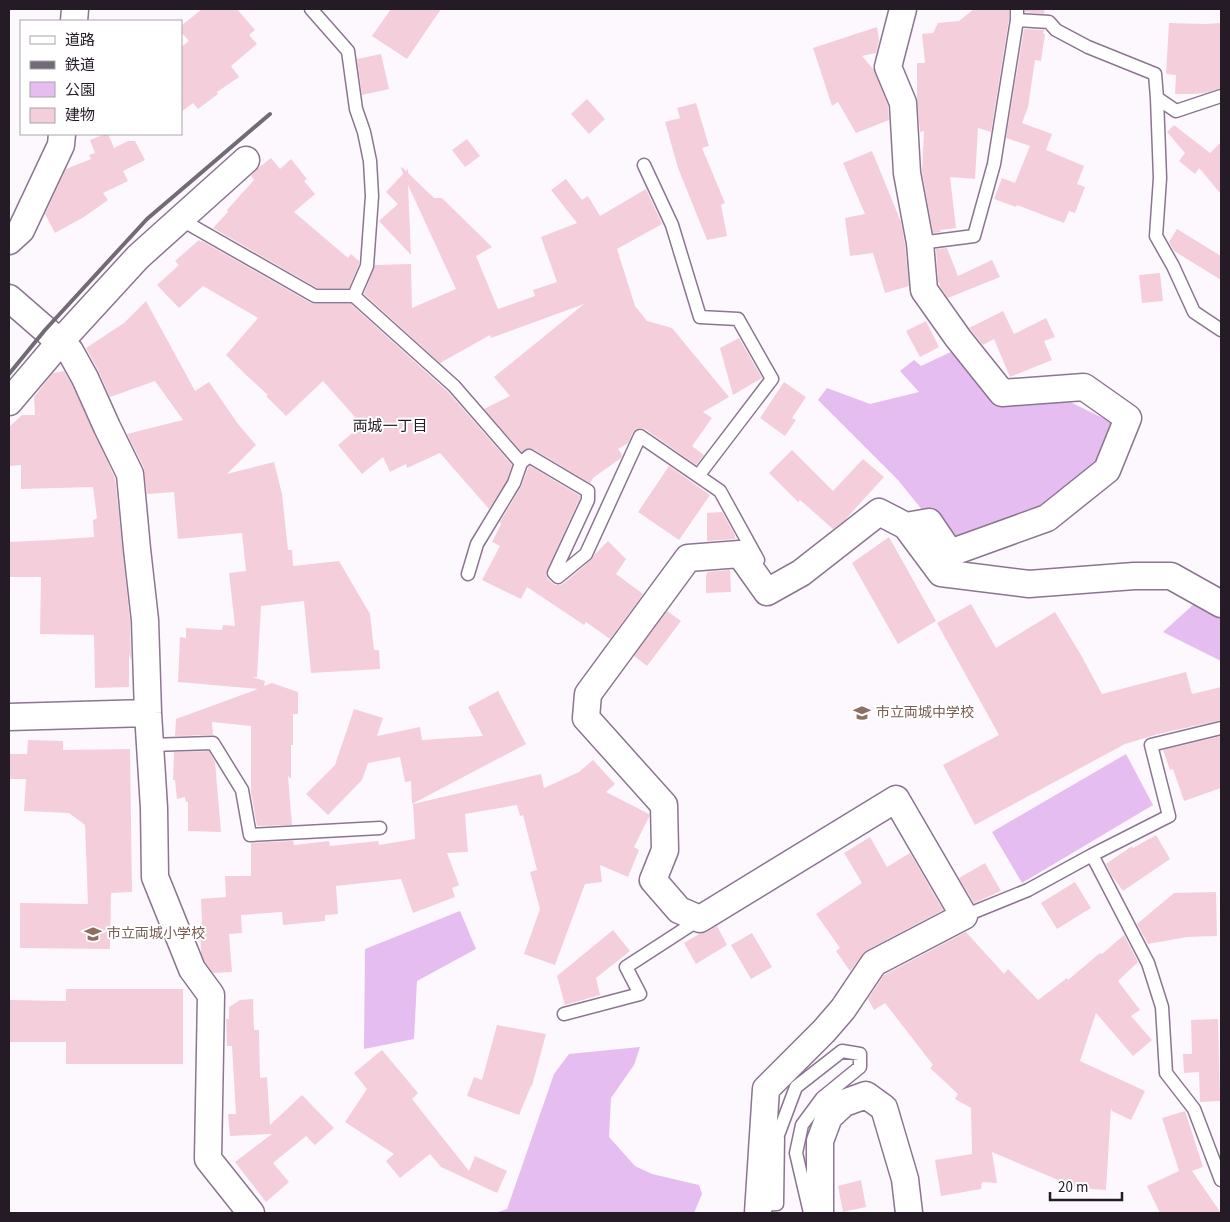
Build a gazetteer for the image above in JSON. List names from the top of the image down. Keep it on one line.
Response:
{"districts":["両城一丁目"],"places":{"school or university":["市立両城中学校","市立両城小学校"]},"legend":["道路","鉄道","公園","建物"],"scale_bar":"20 m"}
